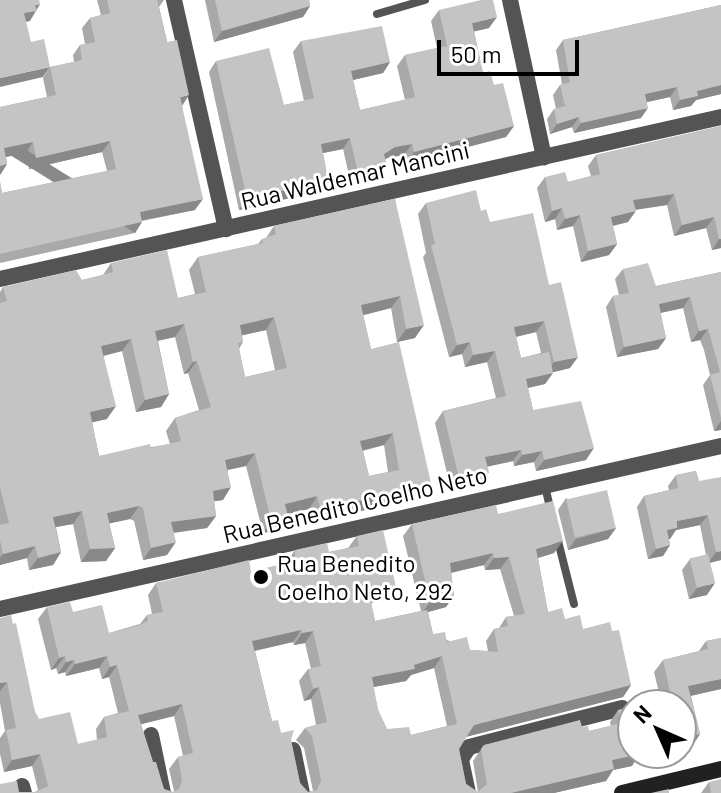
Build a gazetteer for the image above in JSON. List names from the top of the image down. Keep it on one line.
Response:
{"streets":{"street":["Rua Waldemar Mancini","Rua Benedito Coelho Neto"]},"places":["Rua Benedito Coelho Neto, 292"],"scale_bar":"50 m","north":"top left"}
